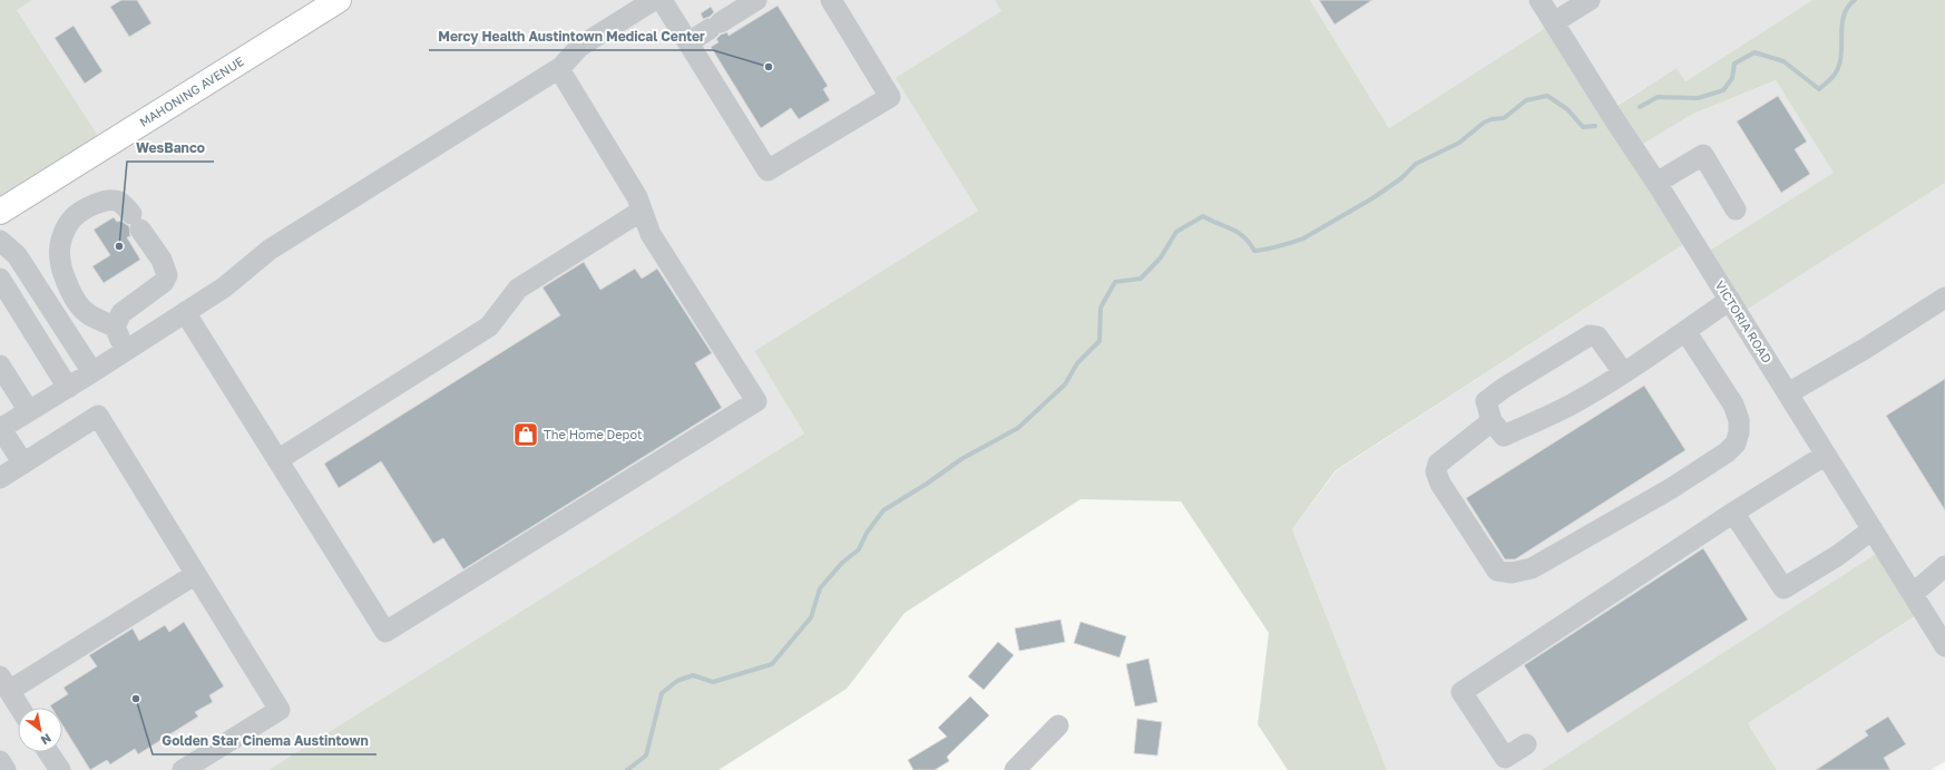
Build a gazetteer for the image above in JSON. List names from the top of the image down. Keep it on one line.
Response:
{"streets":{"main road":["MAHONING AVENUE"],"street":["VICTORIA ROAD"]},"places":{"other":["Mercy Health Austintown Medical Center","WesBanco","Golden Star Cinema Austintown"],"shop":["The Home Depot"]},"north":"bottom right"}
